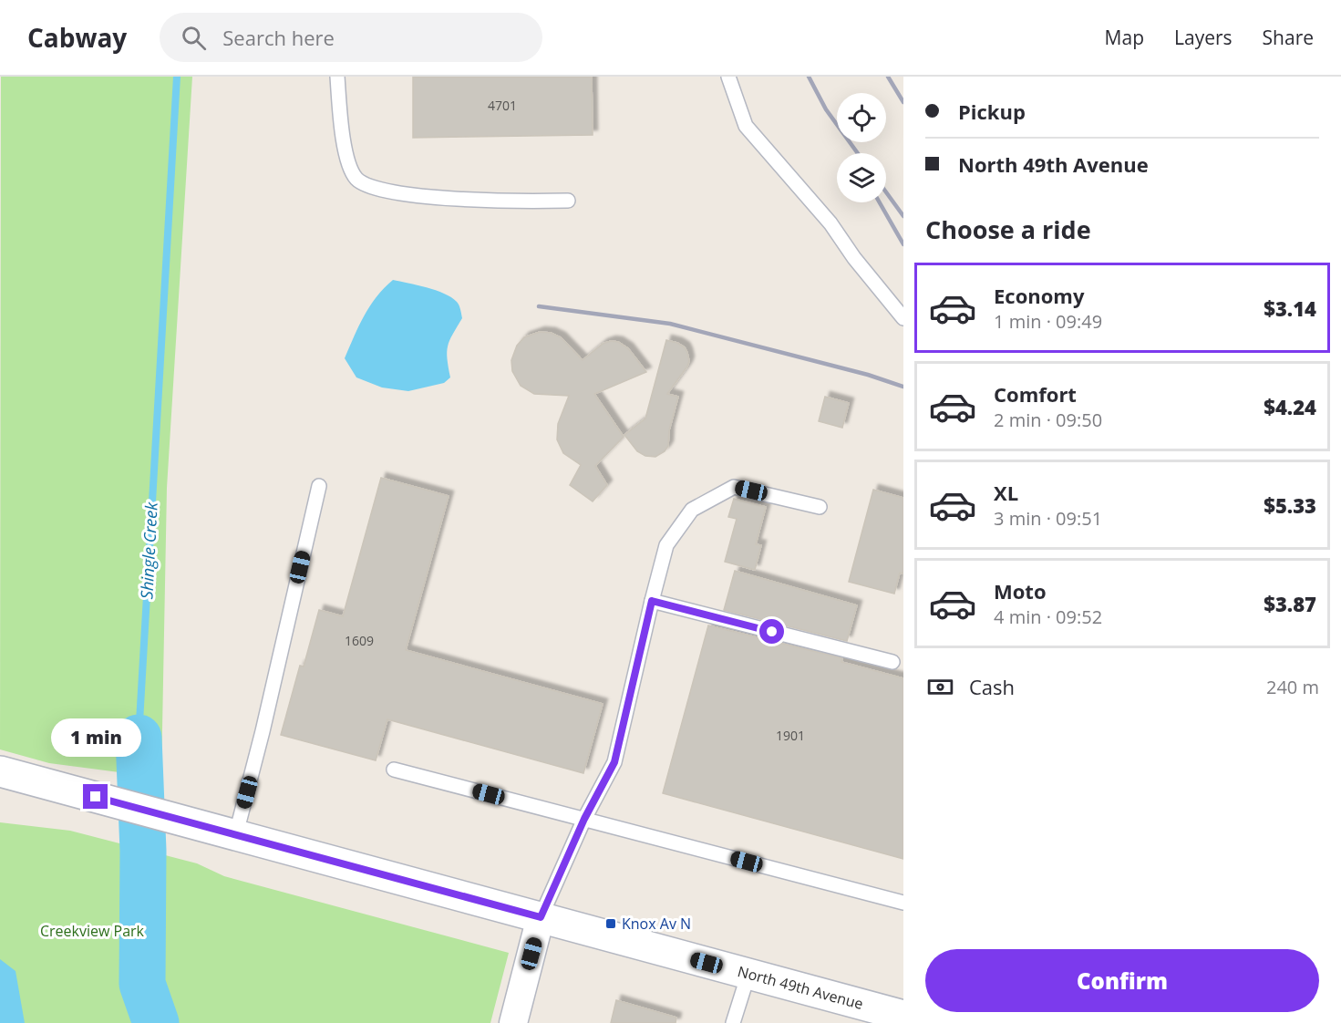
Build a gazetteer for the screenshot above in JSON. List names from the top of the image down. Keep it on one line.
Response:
{"streets":{"street":["North 49th Avenue"]},"water":["Shingle Creek"],"parks":["Creekview Park"],"places":{"transit":["Knox Av N"]},"house_numbers":["4701","1609","1901"],"page":{"header":"Cabway","search":"Search here","nav":["Map","Layers","Share"],"banner":["Pickup","North 49th Avenue"],"heading":"Choose a ride","list":[{"name":"Economy","note":"1 min · 09:49","value":"$3.14"},{"name":"Comfort","note":"2 min · 09:50","value":"$4.24"},{"name":"XL","note":"3 min · 09:51","value":"$5.33"},{"name":"Moto","note":"4 min · 09:52","value":"$3.87"}],"pay":["Cash","240 m"],"bubble":"1 min","buttons":"Confirm"}}
